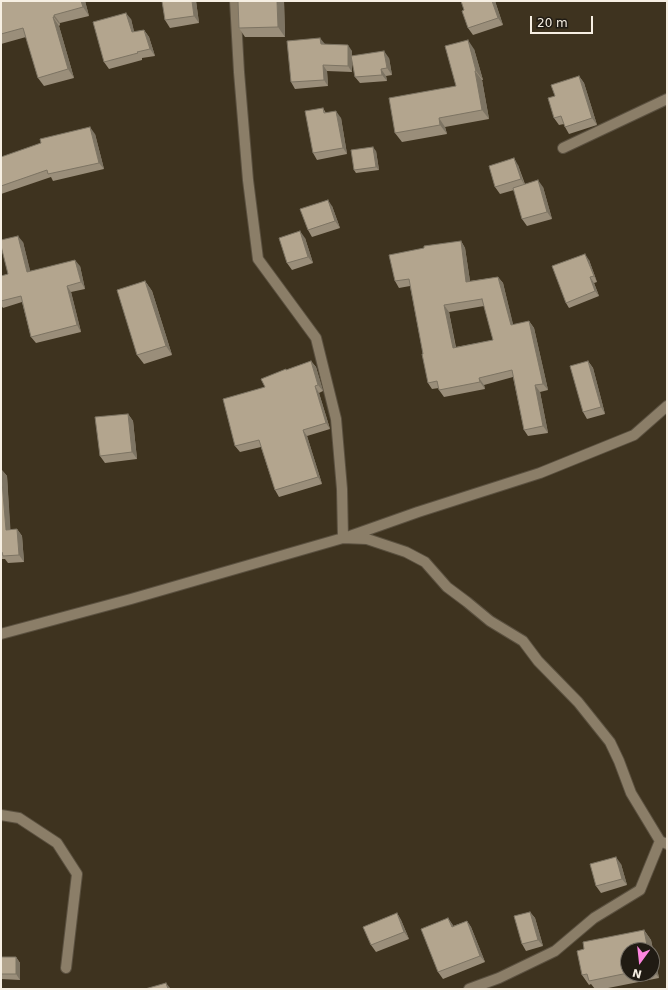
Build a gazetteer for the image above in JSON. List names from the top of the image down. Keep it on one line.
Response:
{"scale_bar":"20 m","north":"bottom"}
